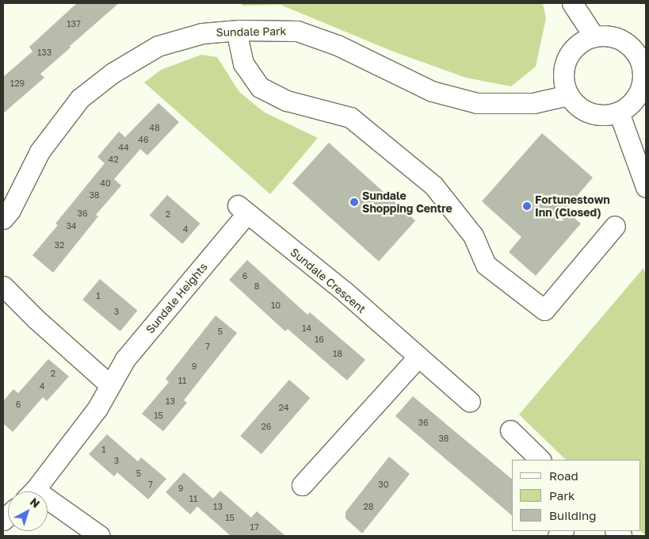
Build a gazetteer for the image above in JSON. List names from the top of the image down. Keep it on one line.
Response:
{"streets":{"street":["Sundale Park","Sundale Crescent","Sundale Heights"]},"crossings":[["Sundale Crescent","Sundale Heights"]],"places":["Sundale Shopping Centre","Fortunestown Inn (Closed)"],"house_numbers":["137","133","129","48","46","44","42","40","38","36","2","34","4","32","6","8","1","10","3","14","5","16","7","18","9","2","11","4","13","6","24","15","36","26","38","1","3","5","7","30","9","11","13","28","15","17"],"legend":["Road","Park","Building"],"north":"top right"}
